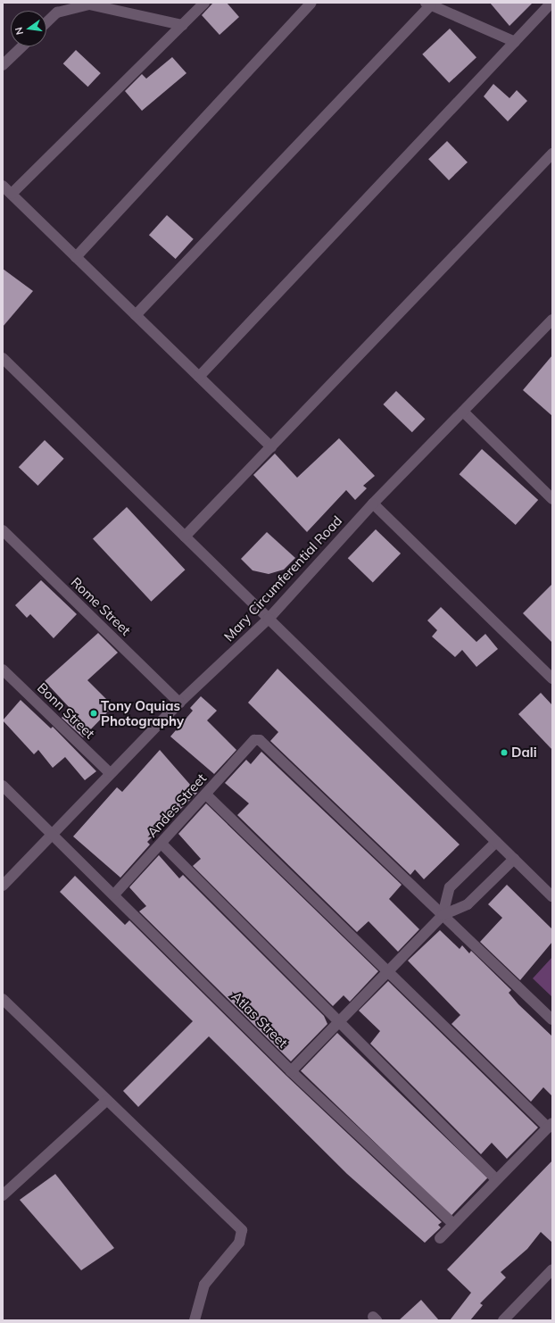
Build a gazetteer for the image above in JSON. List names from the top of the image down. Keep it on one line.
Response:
{"streets":{"street":["Mary Circumferential Road","Rome Street","Bonn Street","Andes Street","Atlas Street"]},"crossings":[["Mary Circumferential Road","Rome Street"],["Mary Circumferential Road","Bonn Street"],["Mary Circumferential Road","Atlas Street"],["Andes Street","Atlas Street"]],"places":["Tony Oquias Photography","Dali"],"north":"left"}
